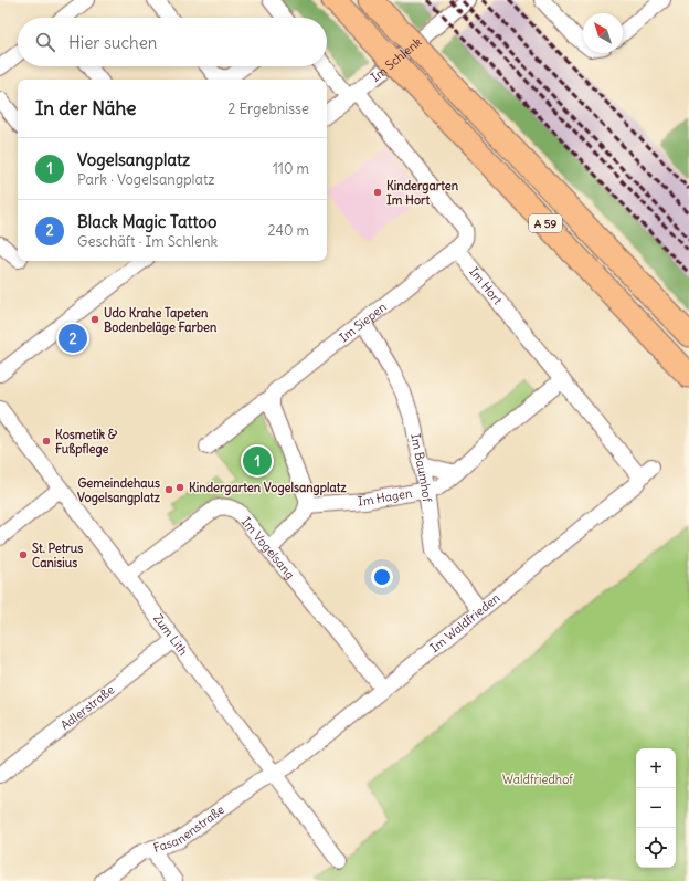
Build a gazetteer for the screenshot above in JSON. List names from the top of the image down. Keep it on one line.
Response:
{"streets":{"highway":["A 59"],"street":["Im Schlenk","Im Hort","Im Siepen","Im Baumhof","Im Hagen","Im Vogelsang","Im Waldfrieden","Zum Lith","Adlerstraße","Fasanenstraße"]},"crossings":[["Im Hort","Im Siepen"],["Im Hort","Im Hagen"],["Im Hort","Im Waldfrieden"],["Im Siepen","Im Baumhof"],["Im Baumhof","Im Hagen"],["Im Baumhof","Im Waldfrieden"],["Im Vogelsang","Im Waldfrieden"],["Im Vogelsang","Zum Lith"],["Im Waldfrieden","Zum Lith"],["Im Waldfrieden","Fasanenstraße"],["Zum Lith","Adlerstraße"],["Zum Lith","Fasanenstraße"]],"parks":["Waldfriedhof"],"places":["Kindergarten Im Hort","Udo Krahe Tapeten Bodenbeläge Farben","Kosmetik & Fußpflege","Kindergarten Vogelsangplatz","Gemeindehaus Vogelsangplatz","St. Petrus Canisius"],"north":"top left","page":{"search":"Hier suchen","heading":["In der Nähe","2 Ergebnisse"],"list":[{"mark":"1","name":"Vogelsangplatz","note":"Park · Vogelsangplatz","value":"110 m"},{"mark":"2","name":"Black Magic Tattoo","note":"Geschäft · Im Schlenk","value":"240 m"}],"pins":["2","1"],"map_buttons":["+","−"]}}
